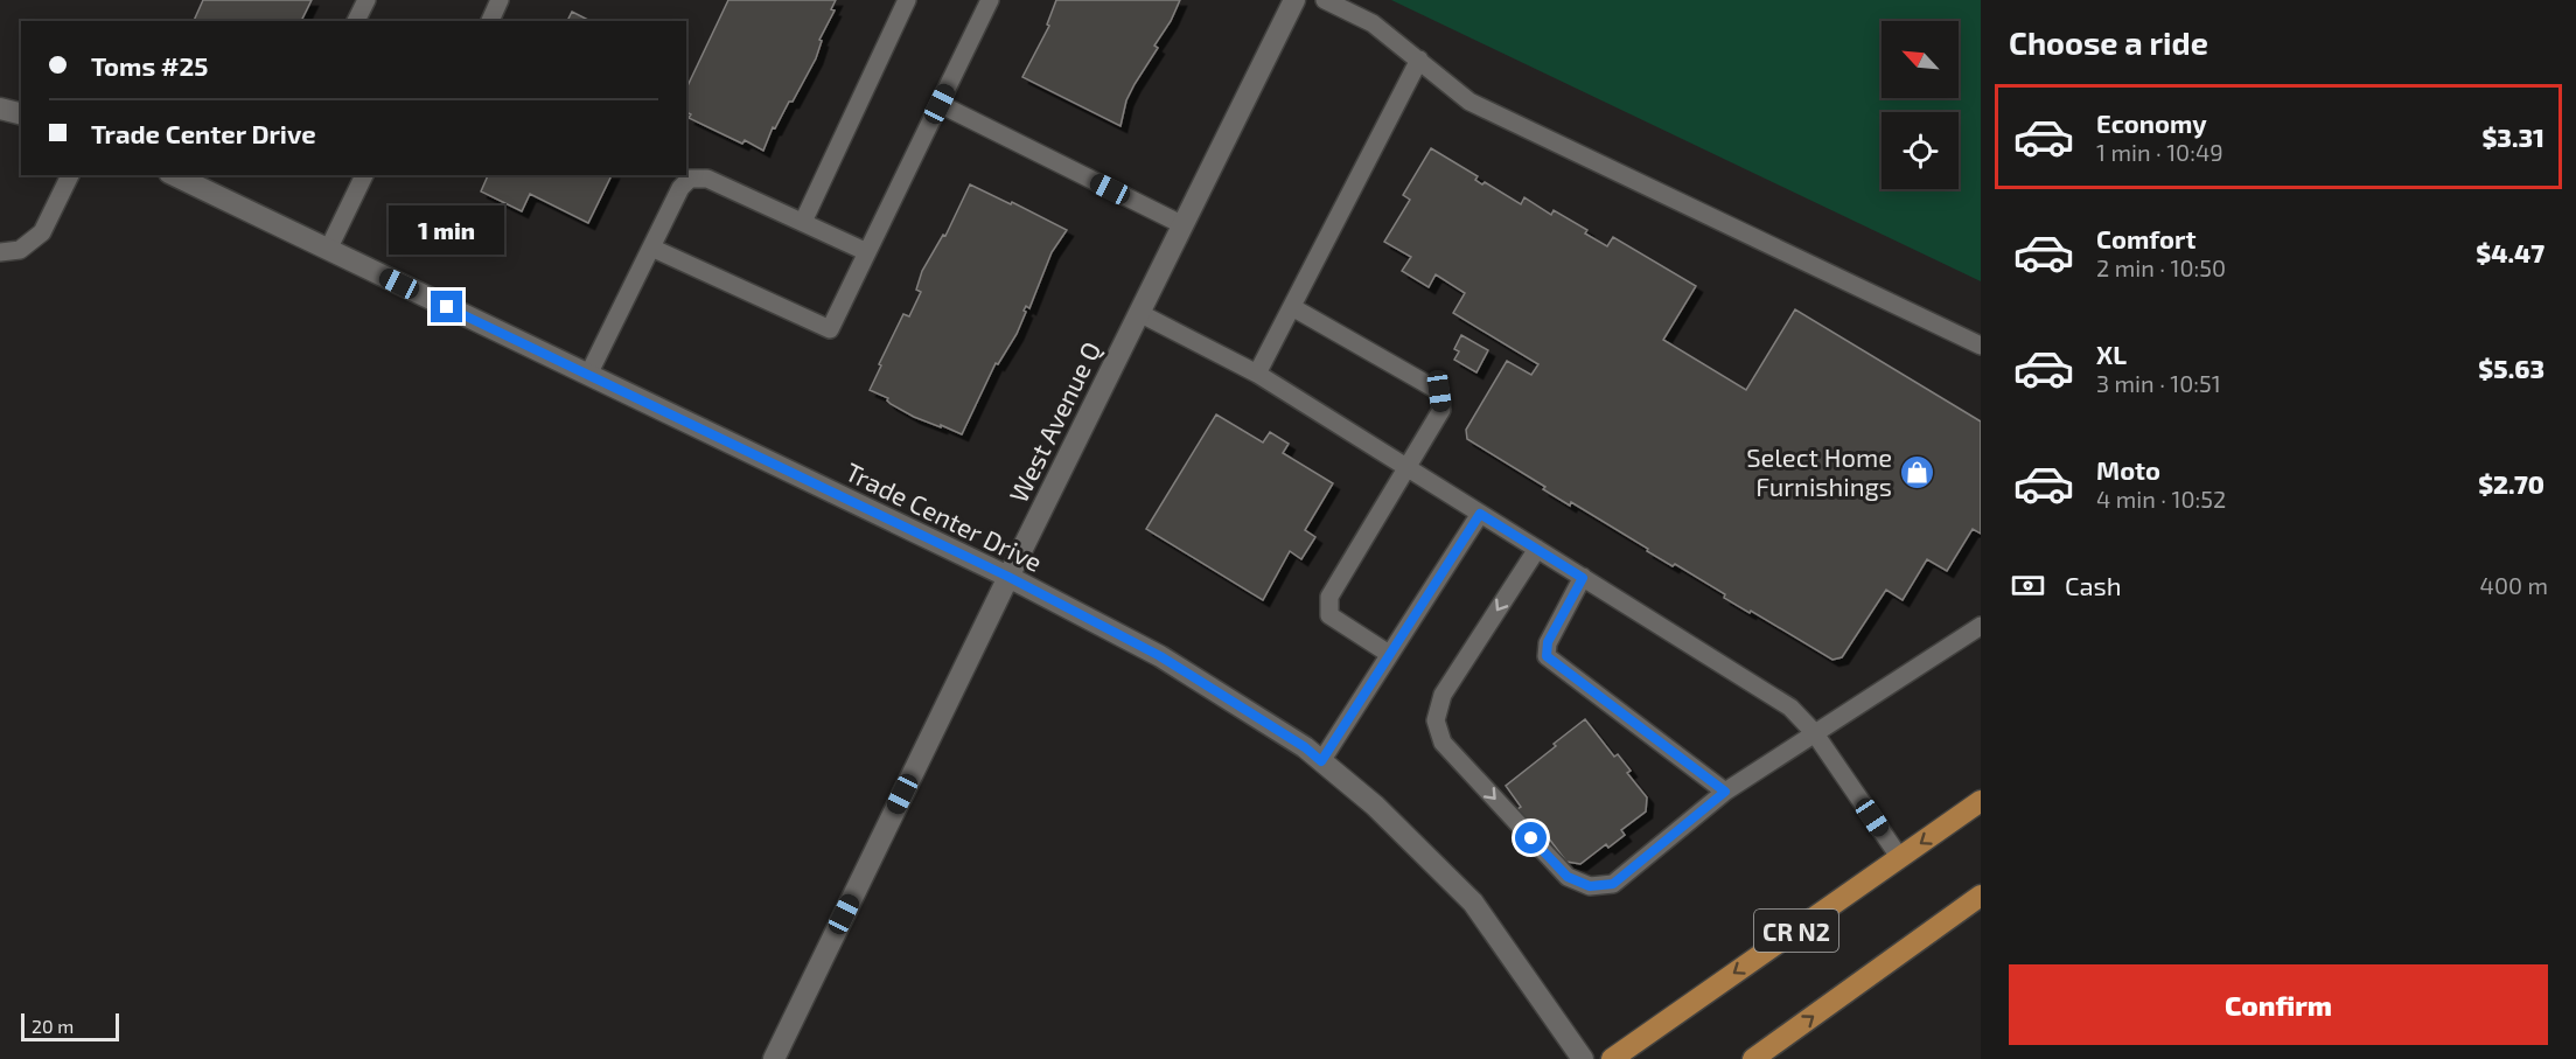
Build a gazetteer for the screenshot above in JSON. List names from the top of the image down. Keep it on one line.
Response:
{"streets":{"main road":["CR N2"],"street":["West Avenue Q","Trade Center Drive"]},"crossings":[["West Avenue Q","Trade Center Drive"]],"places":{"shop":["Select Home Furnishings"]},"scale_bar":"20 m","north":"top left","page":{"heading":"Choose a ride","banner":["Toms #25","Trade Center Drive"],"list":[{"name":"Economy","note":"1 min · 10:49","value":"$3.31"},{"name":"Comfort","note":"2 min · 10:50","value":"$4.47"},{"name":"XL","note":"3 min · 10:51","value":"$5.63"},{"name":"Moto","note":"4 min · 10:52","value":"$2.70"}],"bubble":"1 min","pay":["Cash","400 m"],"buttons":"Confirm","scale":"20 m"}}
